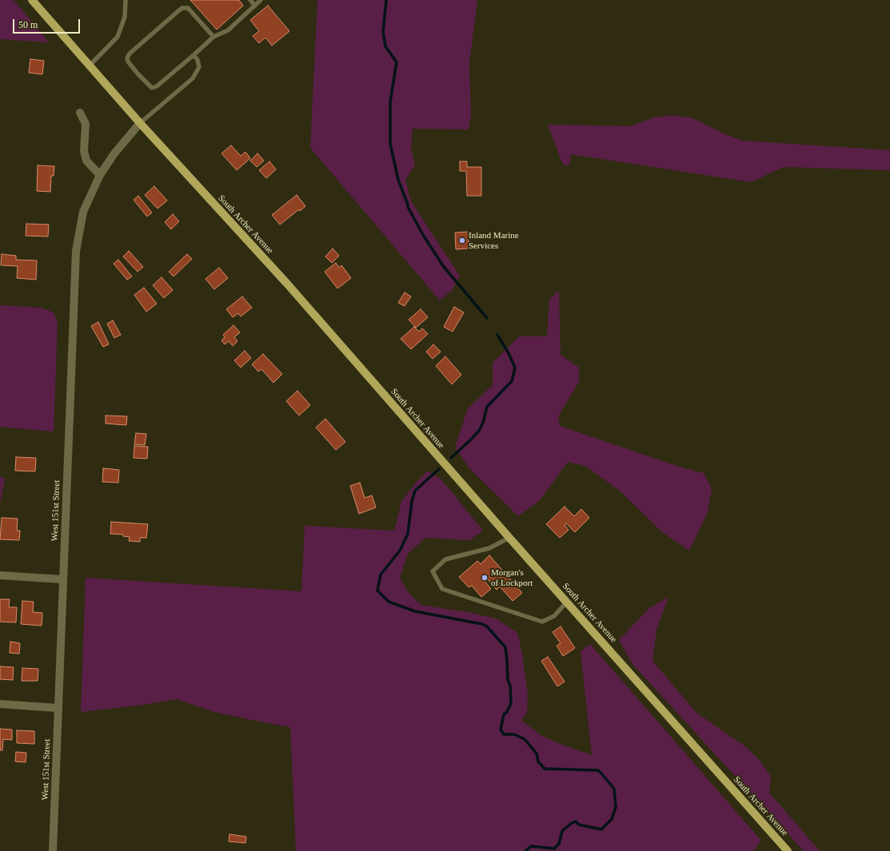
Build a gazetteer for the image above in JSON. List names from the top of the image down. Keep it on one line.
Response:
{"streets":{"main road":["South Archer Avenue"],"street":["West 151st Street"]},"crossings":[["South Archer Avenue","West 151st Street"]],"places":["Inland Marine Services","Morgan's of Lockport"],"scale_bar":"50 m"}
